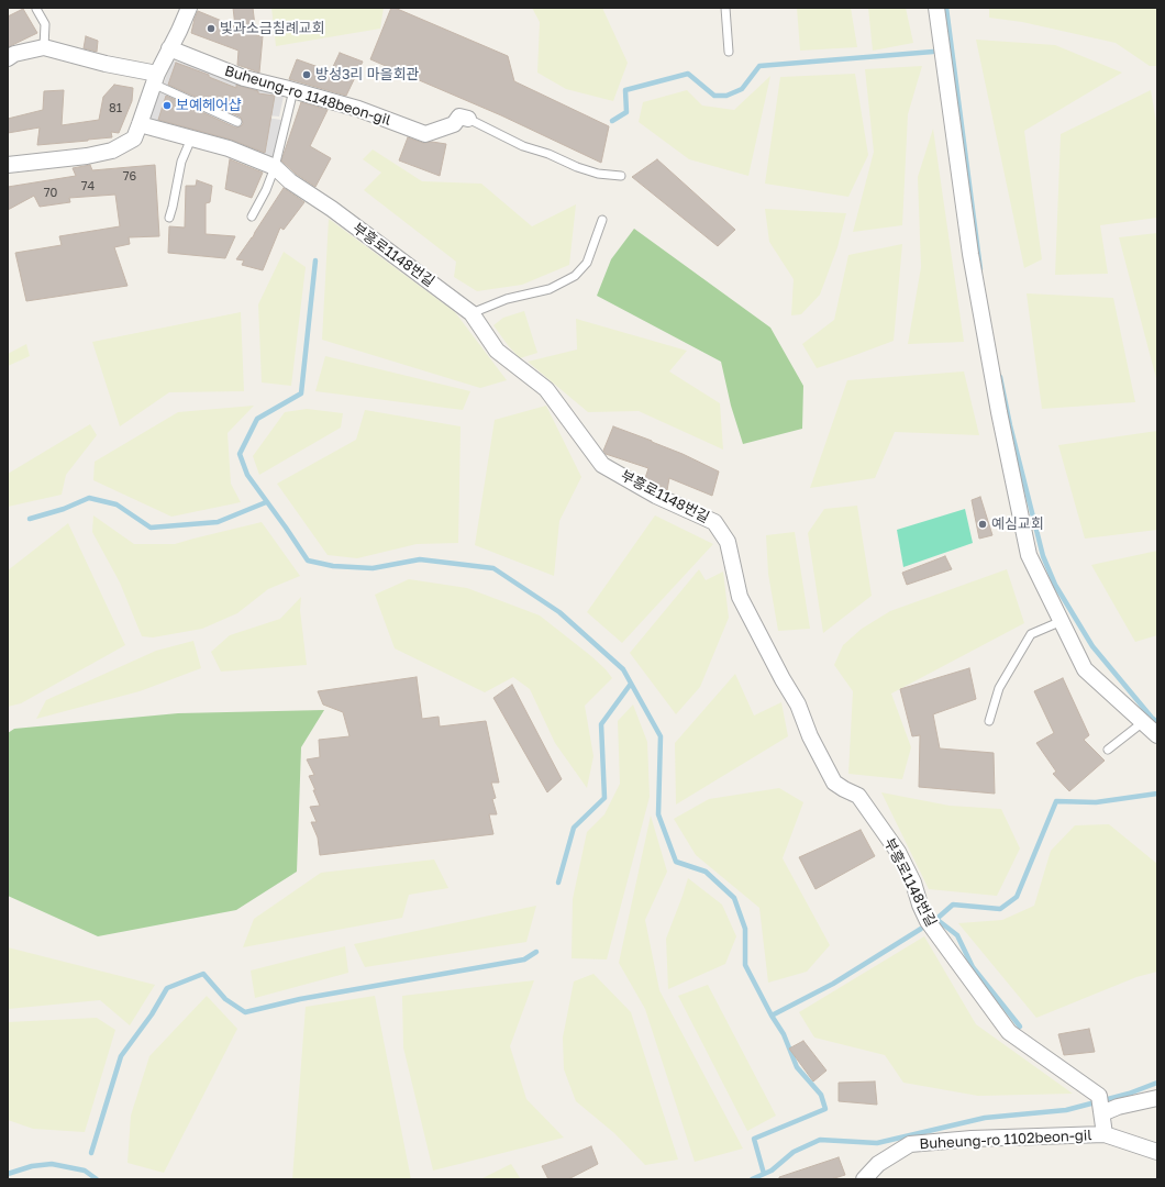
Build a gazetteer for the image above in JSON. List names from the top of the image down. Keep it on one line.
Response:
{"streets":{"street":["Buheung-ro 1148beon-gil","부흥로1148번길","Buheung-ro 1102beon-gil"]},"places":["빛과소금침례교회","방성3리 마을회관","보예헤어샵","예심교회"],"house_numbers":["81","76","74","70"]}
